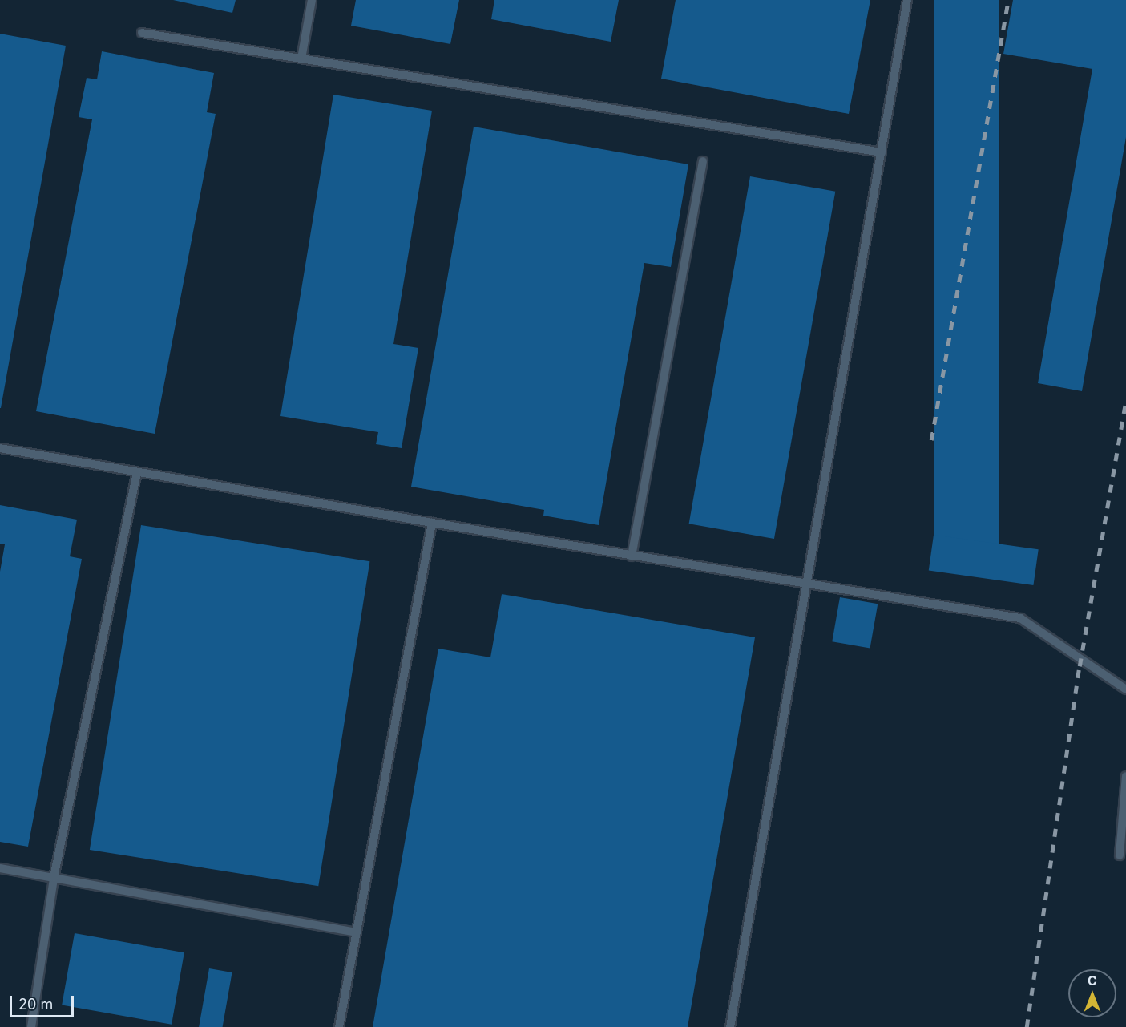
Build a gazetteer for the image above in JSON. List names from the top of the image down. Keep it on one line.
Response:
{"scale_bar":"20 m","north":"top"}
